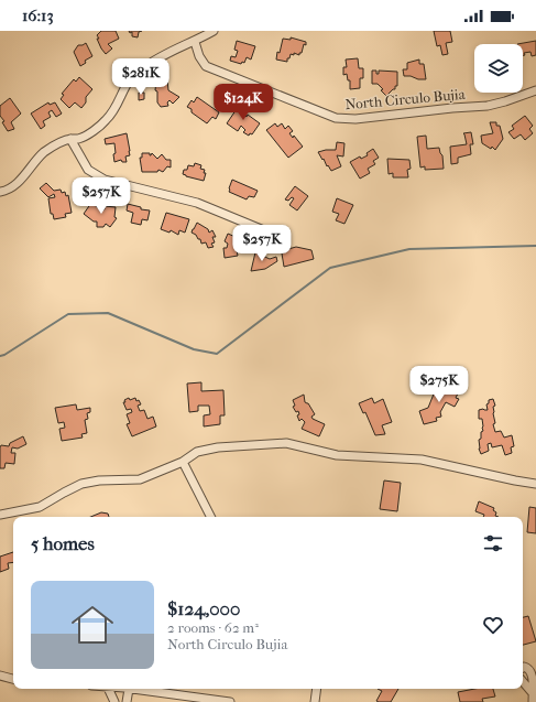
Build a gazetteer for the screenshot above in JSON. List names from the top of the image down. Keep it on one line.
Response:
{"streets":{"street":["North Circulo Bujia"]},"page":{"status":"16:13","price":["$281K","$124K","$257K","$257K","$275K"],"heading":"5 homes","list":[{"name":"$124,000","note":"2 rooms · 62 m² · North Circulo Bujia"}]}}
